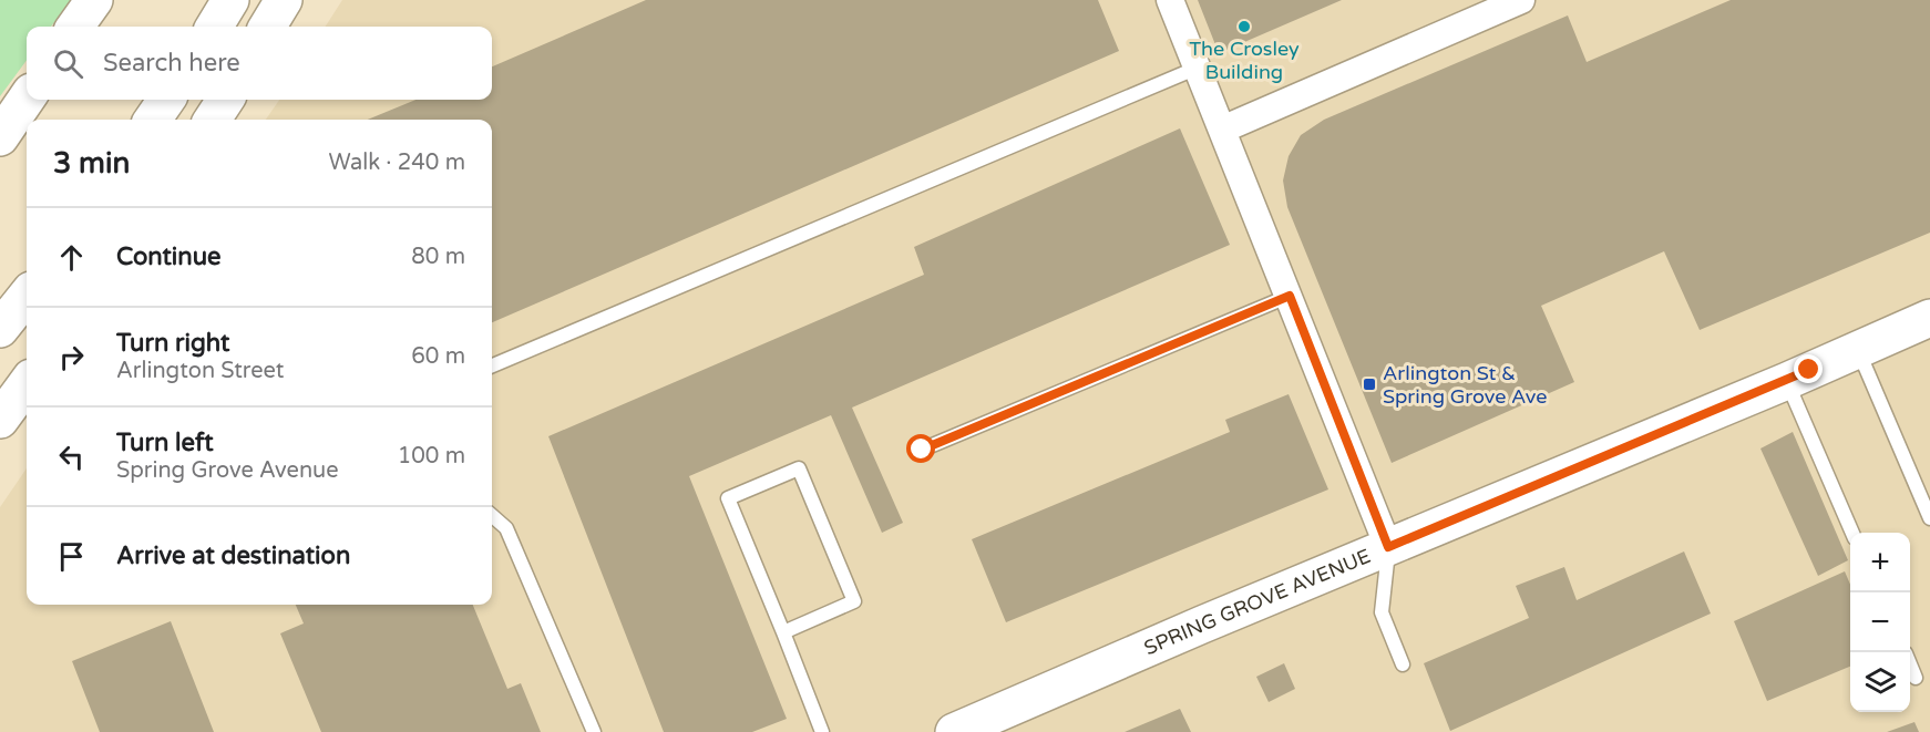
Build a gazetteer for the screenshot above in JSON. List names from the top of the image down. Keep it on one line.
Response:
{"streets":{"main road":["SPRING GROVE AVENUE"]},"places":{"other":["The Crosley Building"],"transit":["Arlington St & Spring Grove Ave"]},"page":{"search":"Search here","heading":["3 min","Walk · 240 m"],"list":[["Continue","80 m"],["Turn right","Arlington Street","60 m"],["Turn left","Spring Grove Avenue","100 m"],"Arrive at destination"],"map_buttons":["+","−"]}}
